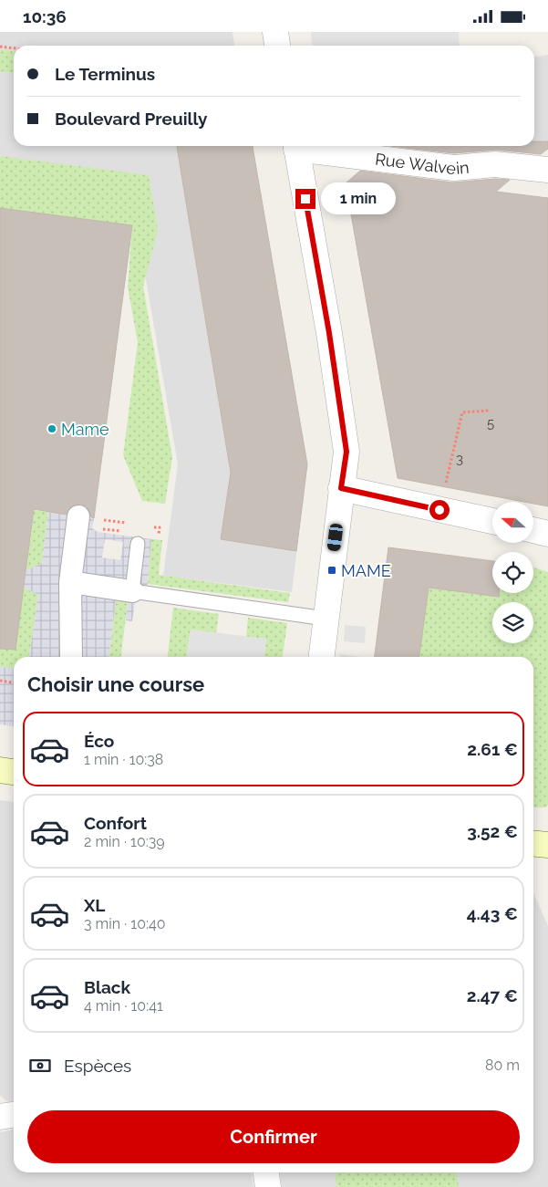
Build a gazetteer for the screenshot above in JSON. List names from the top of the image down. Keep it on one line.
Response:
{"streets":{"street":["Rue Walvein"]},"places":{"other":["Mame"],"transit":["MAME"]},"house_numbers":["5","3"],"north":"left","page":{"status":"10:36","banner":["Le Terminus","Boulevard Preuilly"],"bubble":"1 min","heading":"Choisir une course","list":[{"name":"Éco","note":"1 min · 10:38","value":"2.61 €"},{"name":"Confort","note":"2 min · 10:39","value":"3.52 €"},{"name":"XL","note":"3 min · 10:40","value":"4.43 €"},{"name":"Black","note":"4 min · 10:41","value":"2.47 €"}],"pay":["Espèces","80 m"],"buttons":"Confirmer"}}
